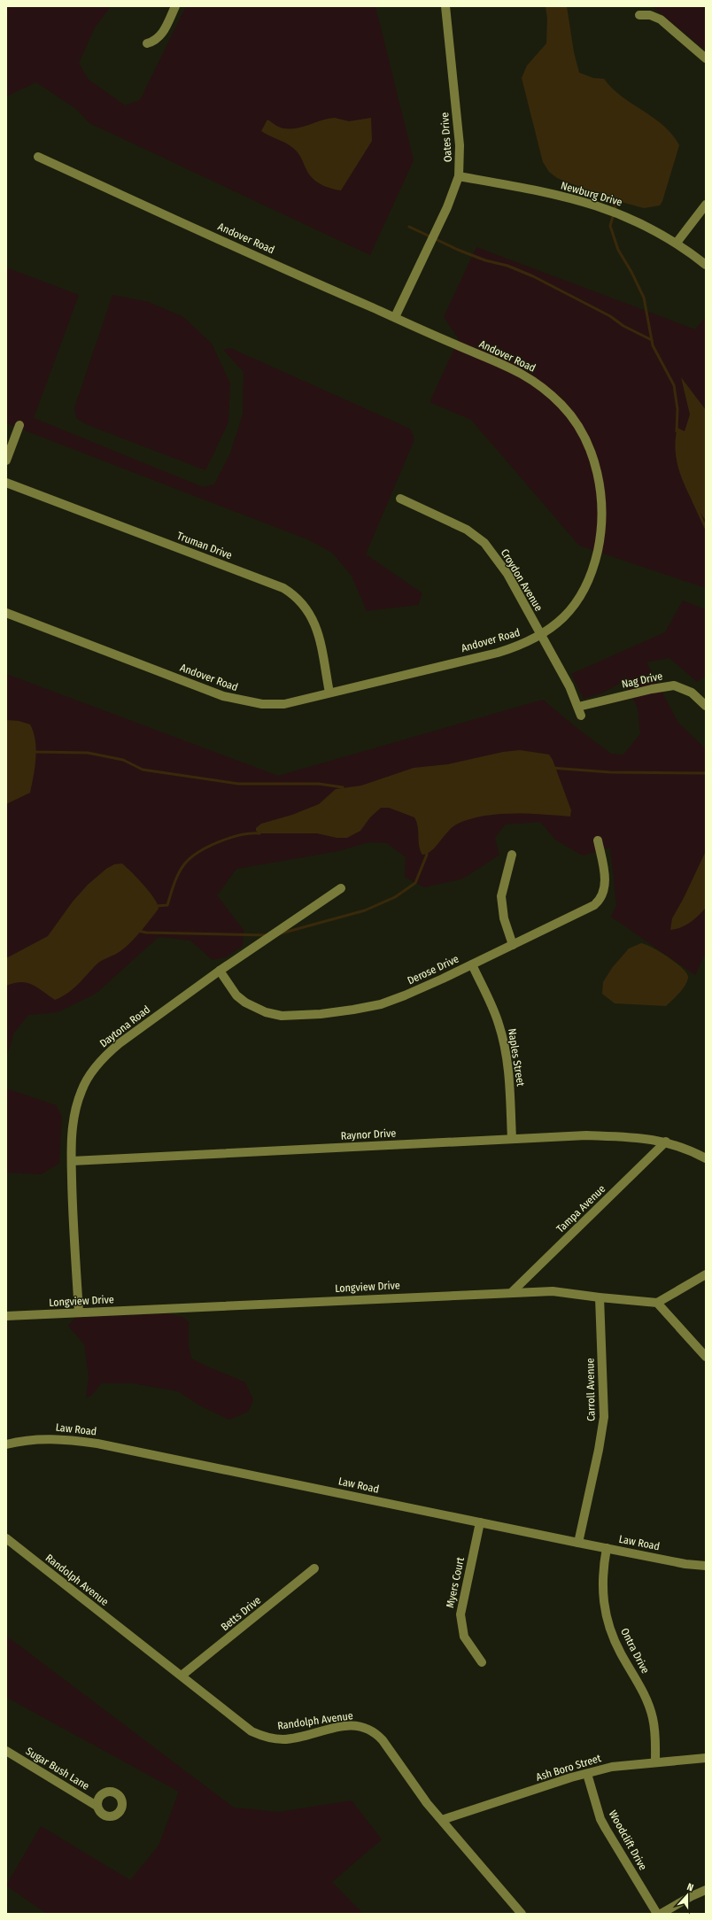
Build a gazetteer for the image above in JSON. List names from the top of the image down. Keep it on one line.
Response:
{"streets":{"street":["Oates Drive","Newburg Drive","Andover Road","Truman Drive","Croydon Avenue","Nag Drive","Derose Drive","Daytona Road","Naples Street","Raynor Drive","Tampa Avenue","Longview Drive","Carroll Avenue","Law Road","Randolph Avenue","Myers Court","Betts Drive","Ontra Drive","Ash Boro Street","Sugar Bush Lane","Woodclift Drive"]},"crossings":[["Oates Drive","Newburg Drive"],["Oates Drive","Andover Road"],["Andover Road","Truman Drive"],["Andover Road","Croydon Avenue"],["Croydon Avenue","Nag Drive"],["Derose Drive","Daytona Road"],["Derose Drive","Naples Street"],["Daytona Road","Raynor Drive"],["Daytona Road","Longview Drive"],["Naples Street","Raynor Drive"],["Raynor Drive","Tampa Avenue"],["Tampa Avenue","Longview Drive"],["Longview Drive","Carroll Avenue"],["Carroll Avenue","Law Road"],["Law Road","Myers Court"],["Law Road","Ontra Drive"],["Randolph Avenue","Betts Drive"],["Randolph Avenue","Ash Boro Street"],["Ontra Drive","Ash Boro Street"],["Ash Boro Street","Woodclift Drive"]],"north":"top"}
